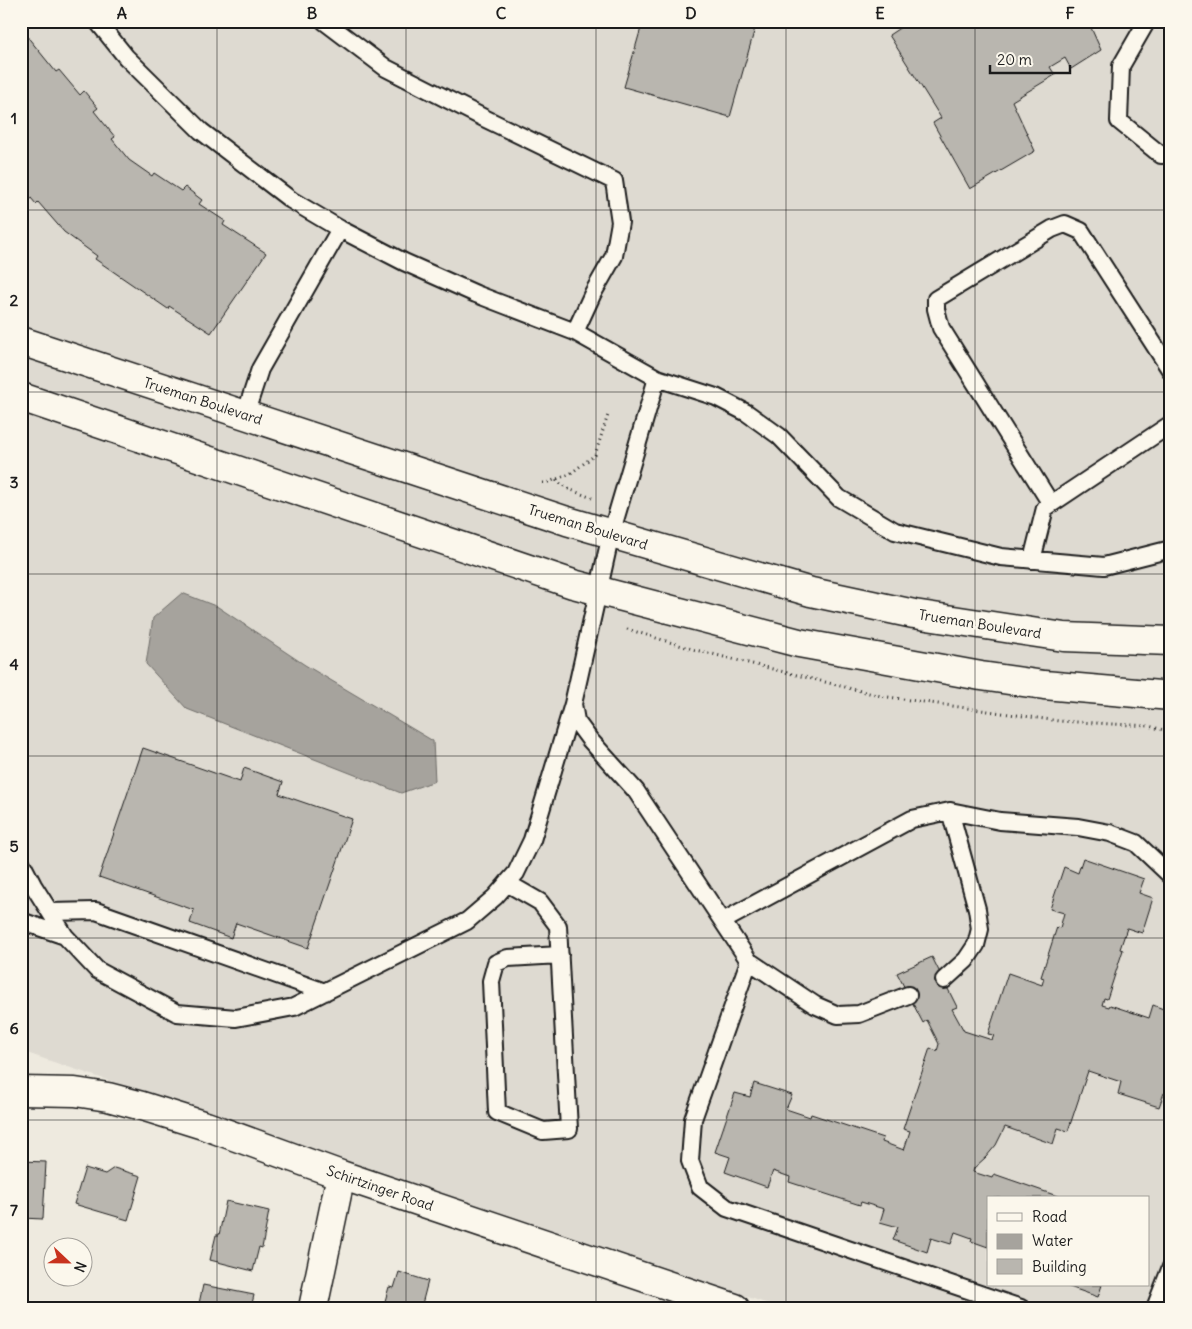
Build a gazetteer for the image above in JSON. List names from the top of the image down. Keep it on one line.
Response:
{"streets":{"main road":["Trueman Boulevard","Schirtzinger Road"]},"legend":["Road","Water","Building"],"scale_bar":"20 m","north":"right","grid":{"columns":["A","B","C","D","E","F"],"rows":["1","2","3","4","5","6","7"]}}
